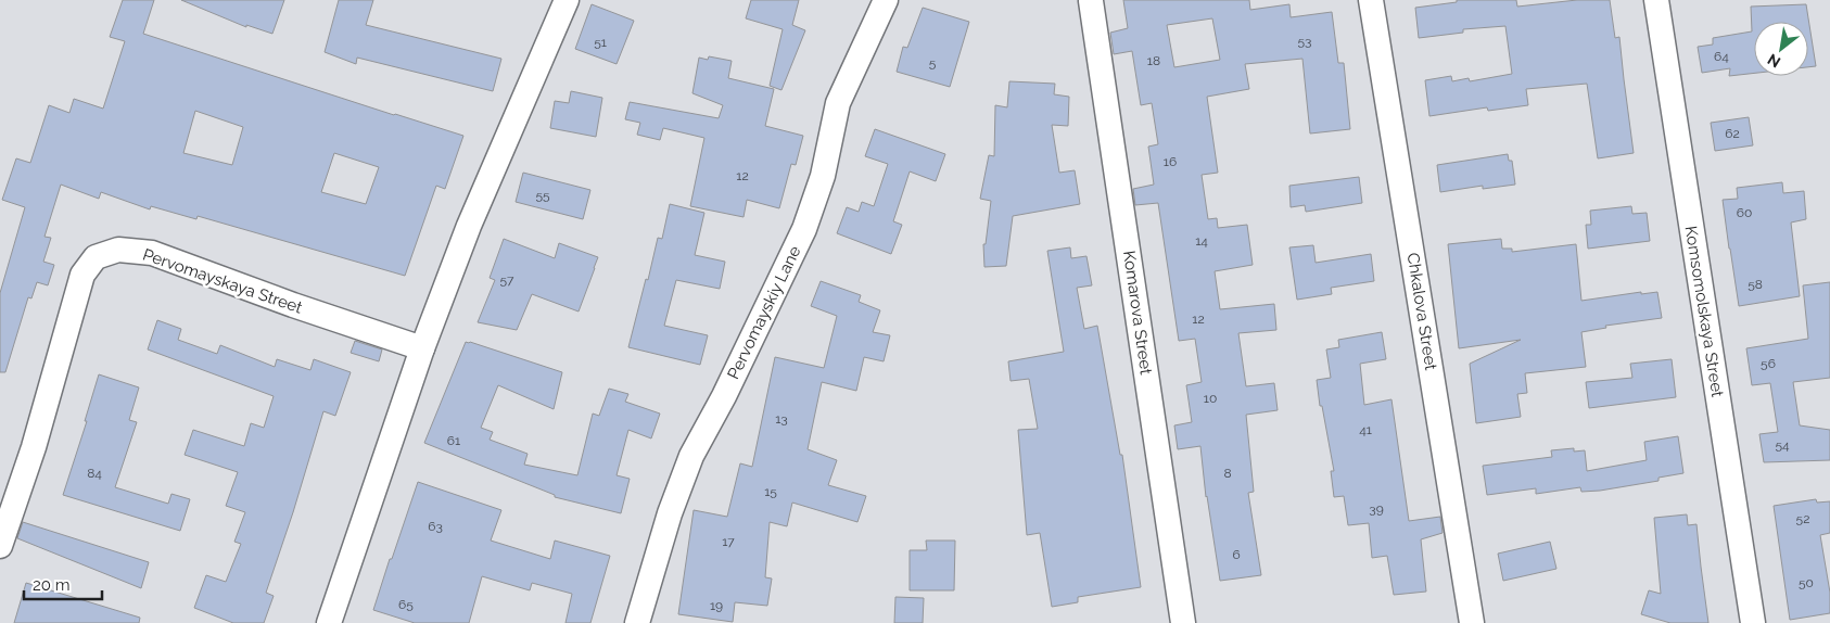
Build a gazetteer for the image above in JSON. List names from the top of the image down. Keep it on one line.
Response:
{"streets":{"street":["Pervomayskaya Street","Chkalova Street","Komsomolskaya Street","Pervomayskiy Lane","Komarova Street"]},"house_numbers":["53","51","64","18","5","62","16","12","55","60","14","57","58","12","56","10","13","41","61","54","84","8","15","39","52","63","17","6","50","65","19"],"scale_bar":"20 m","north":"bottom left"}
